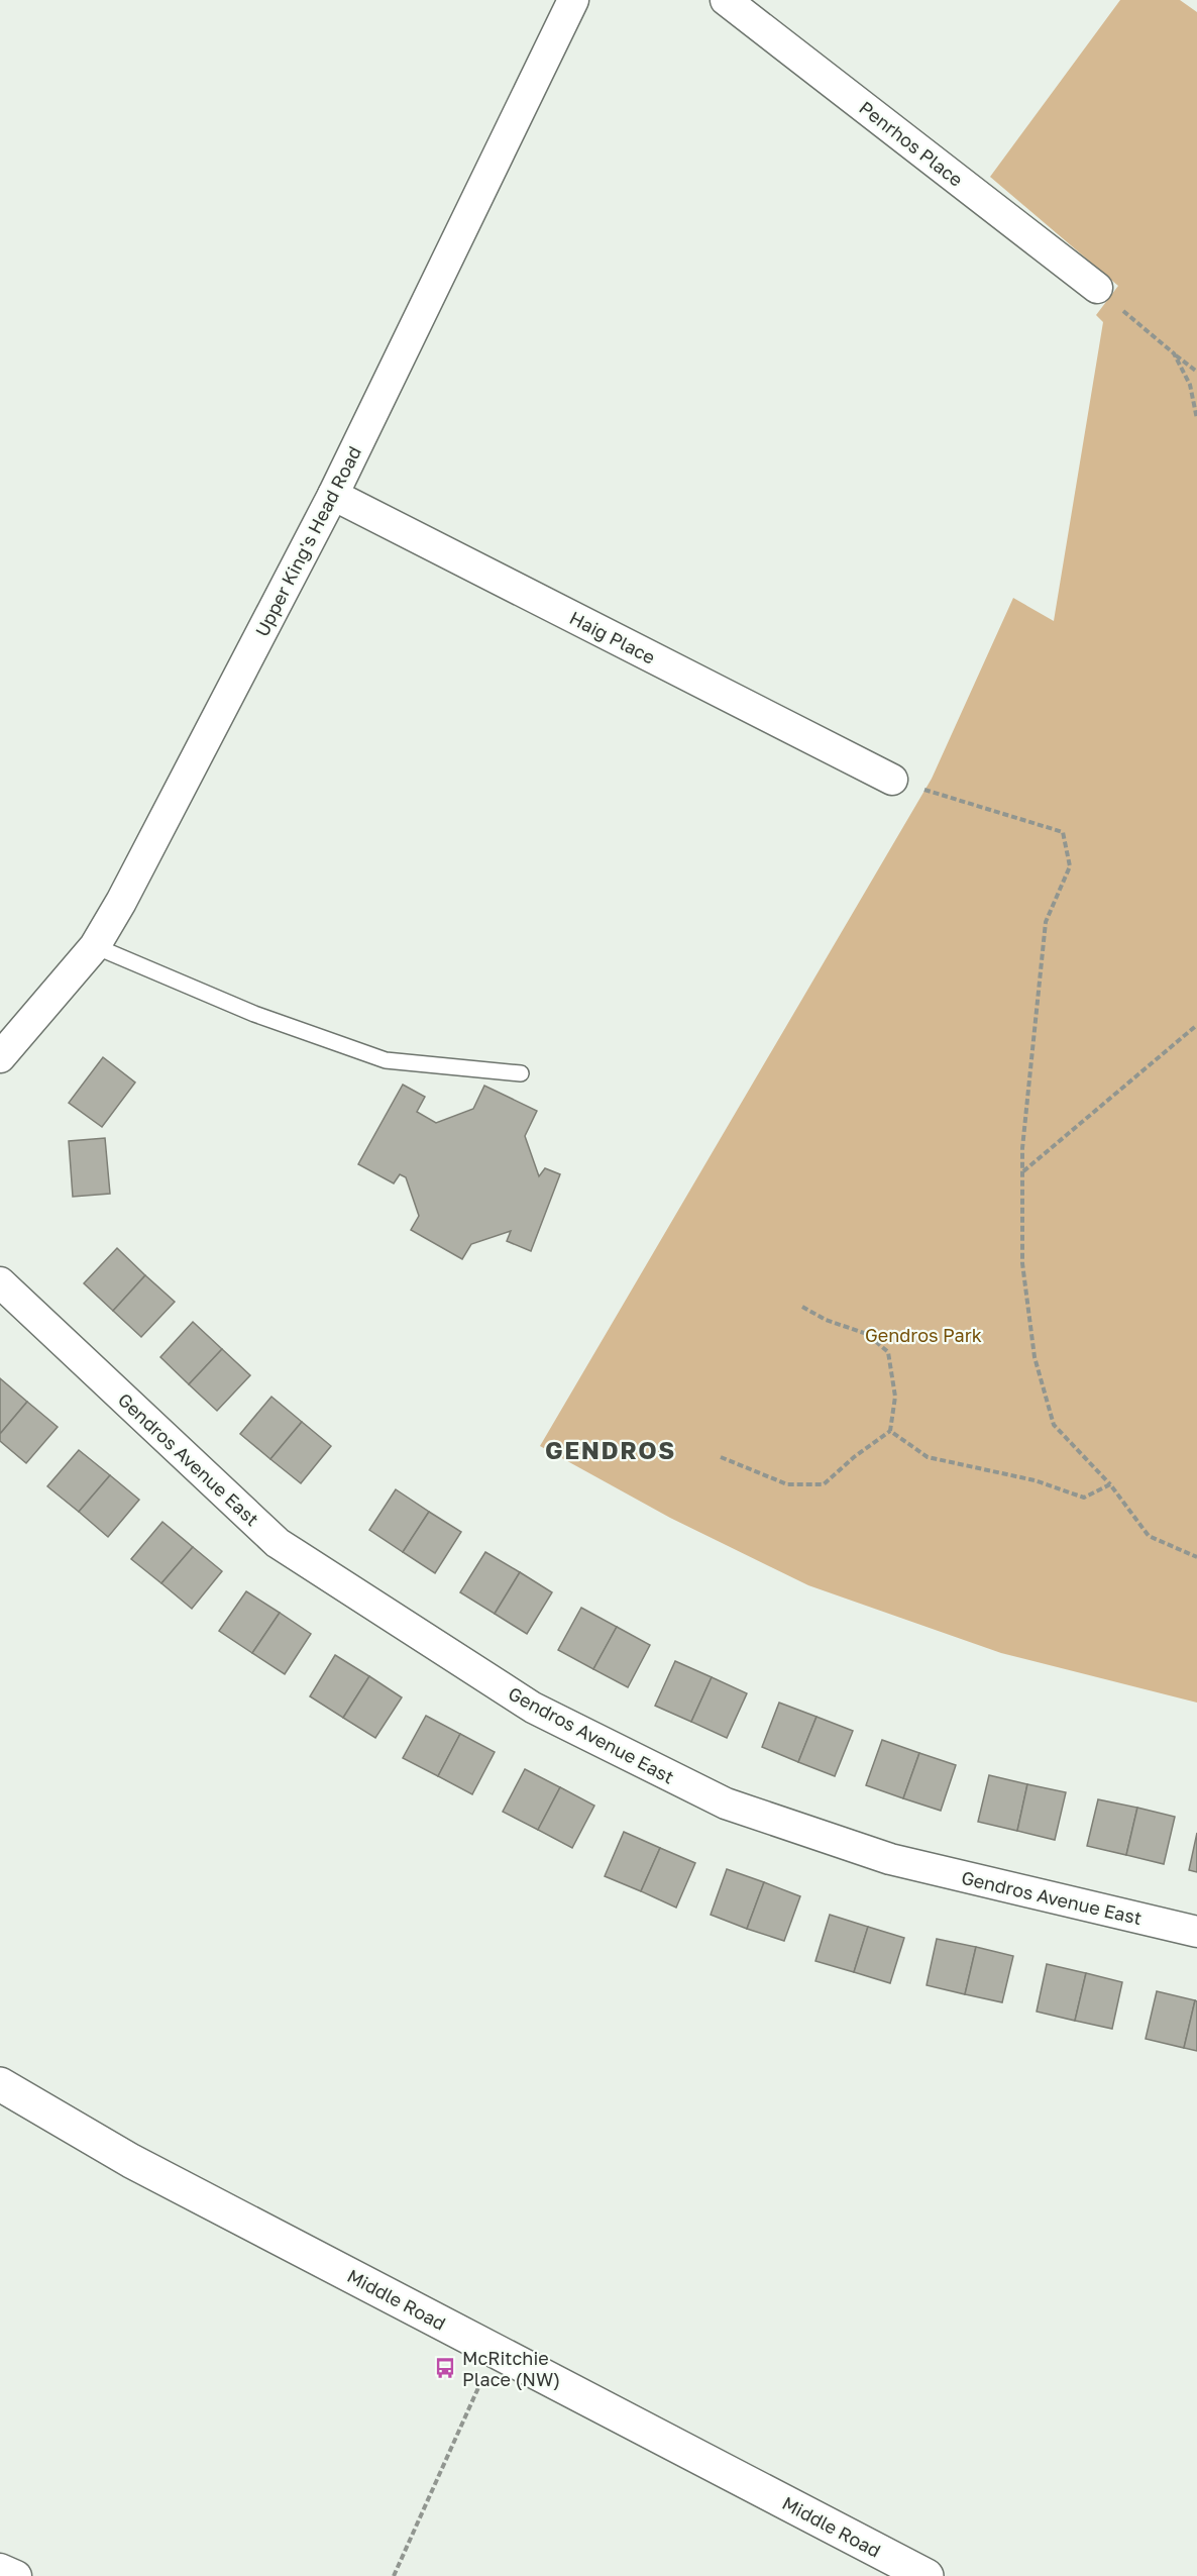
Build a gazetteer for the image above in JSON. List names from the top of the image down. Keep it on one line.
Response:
{"streets":{"street":["Penrhos Place","Upper King's Head Road","Haig Place","Gendros Avenue East","Middle Road"]},"crossings":[["Upper King's Head Road","Haig Place"]],"districts":["GENDROS"],"parks":["Gendros Park"],"places":{"bus stop":["McRitchie Place (NW)"]}}
